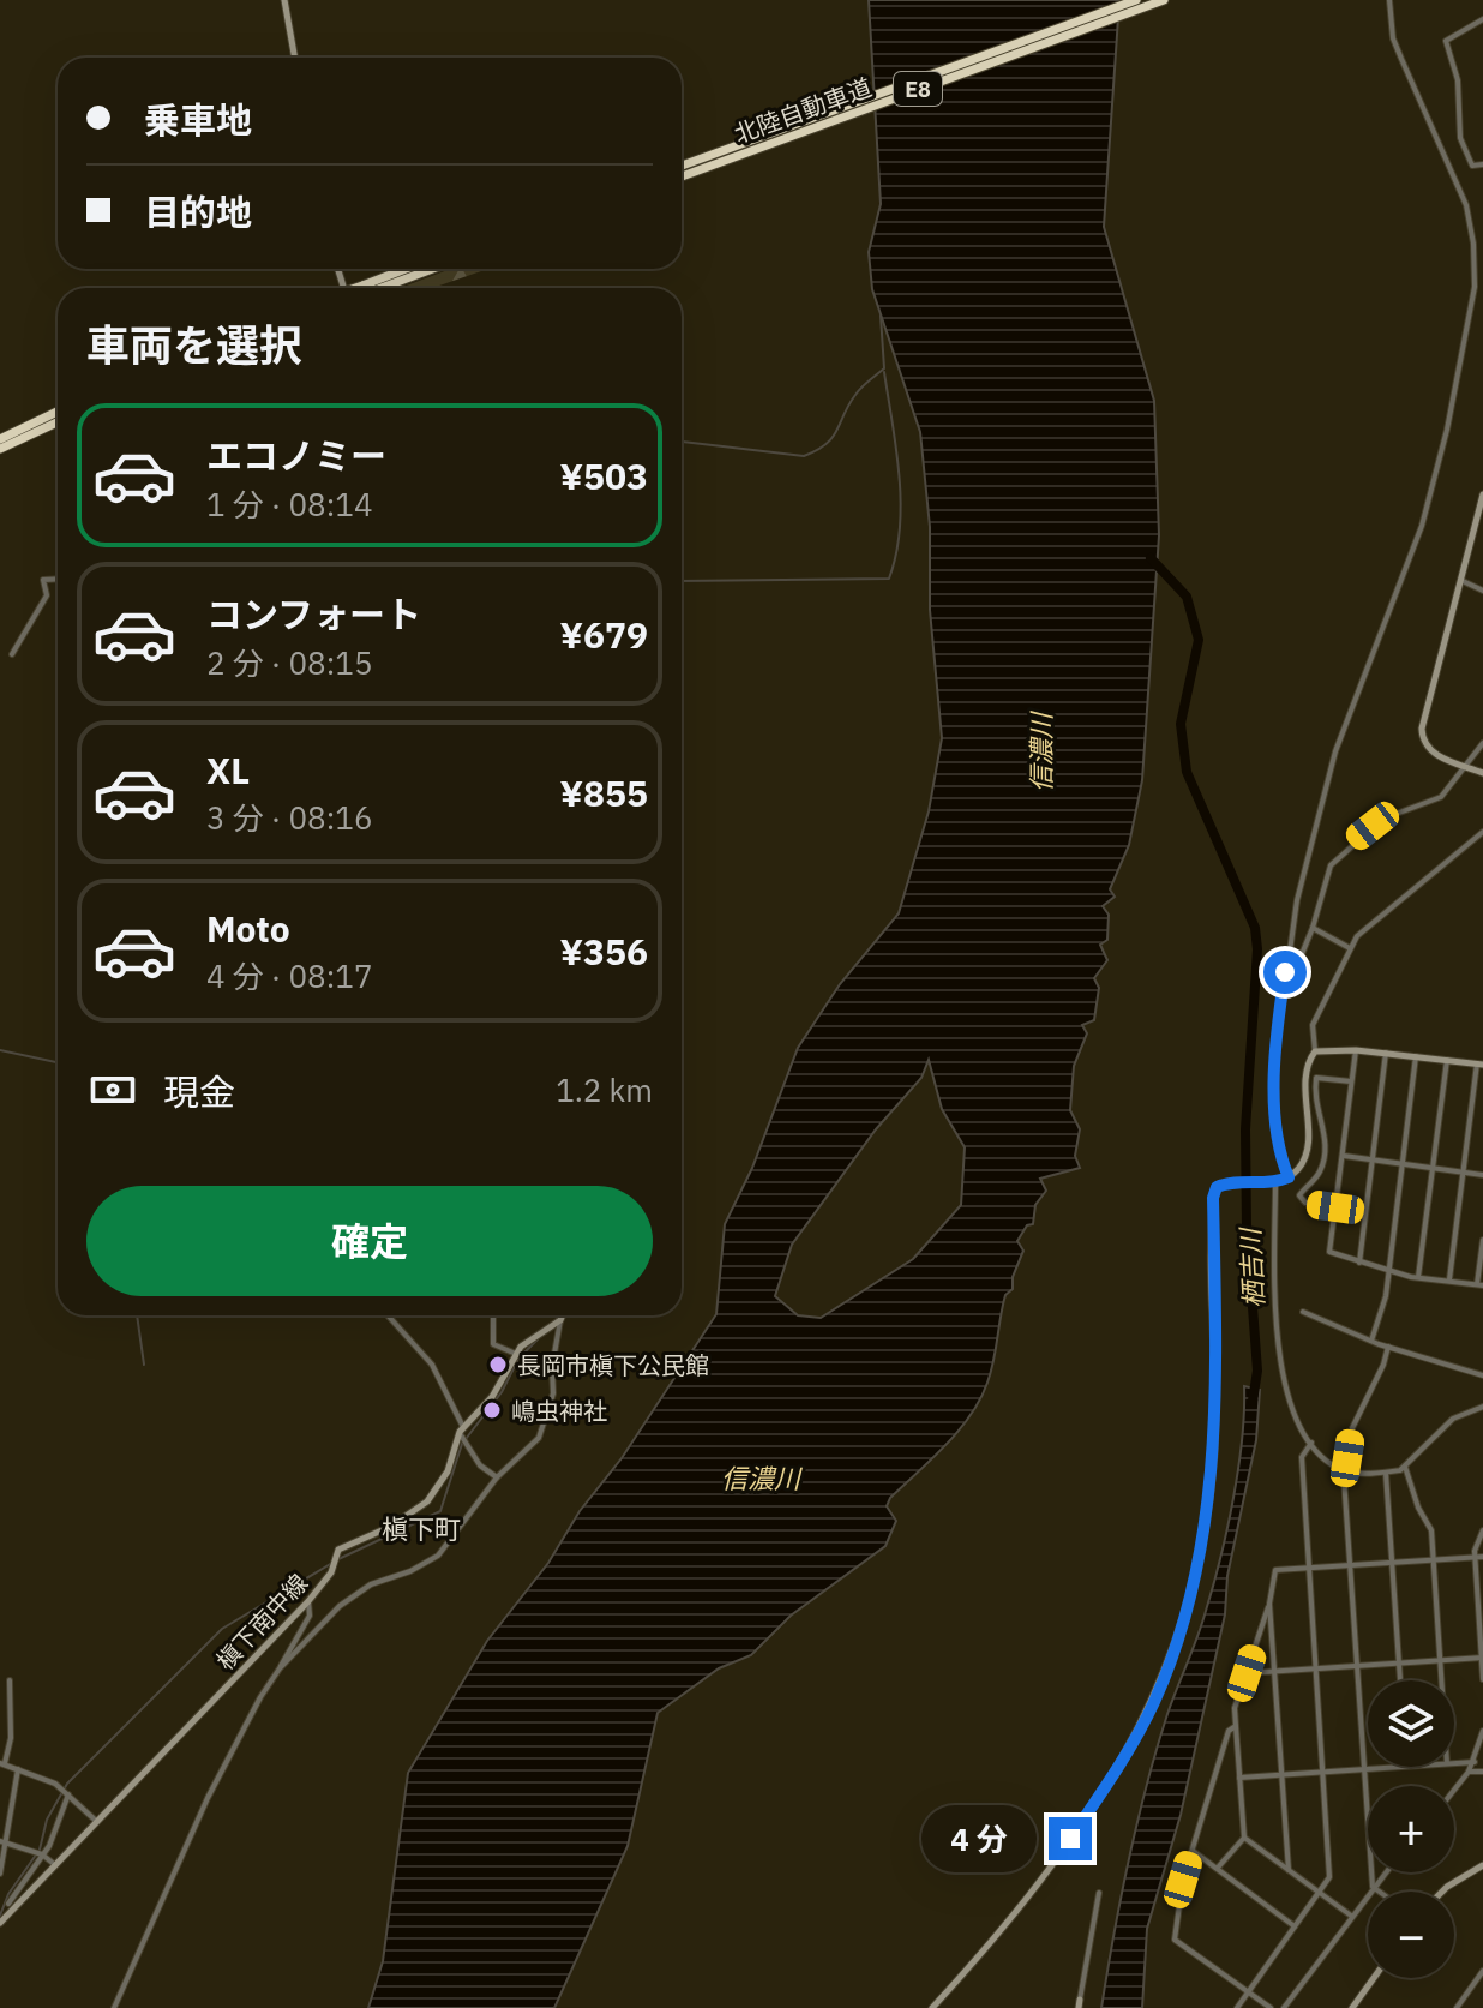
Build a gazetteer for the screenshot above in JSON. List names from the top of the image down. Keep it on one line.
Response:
{"streets":{"highway":["E8","北陸自動車道"],"street":["槇下南中線"]},"districts":["槇下町"],"water":["信濃川","栖吉川"],"places":["長岡市槇下公民館","嶋虫神社"],"page":{"banner":["乗車地","目的地"],"heading":"車両を選択","list":[{"name":"エコノミー","note":"1 分 · 08:14","value":"¥503"},{"name":"コンフォート","note":"2 分 · 08:15","value":"¥679"},{"name":"XL","note":"3 分 · 08:16","value":"¥855"},{"name":"Moto","note":"4 分 · 08:17","value":"¥356"}],"pay":["現金","1.2 km"],"buttons":"確定","map_buttons":["+","−"],"bubble":"4 分"}}
